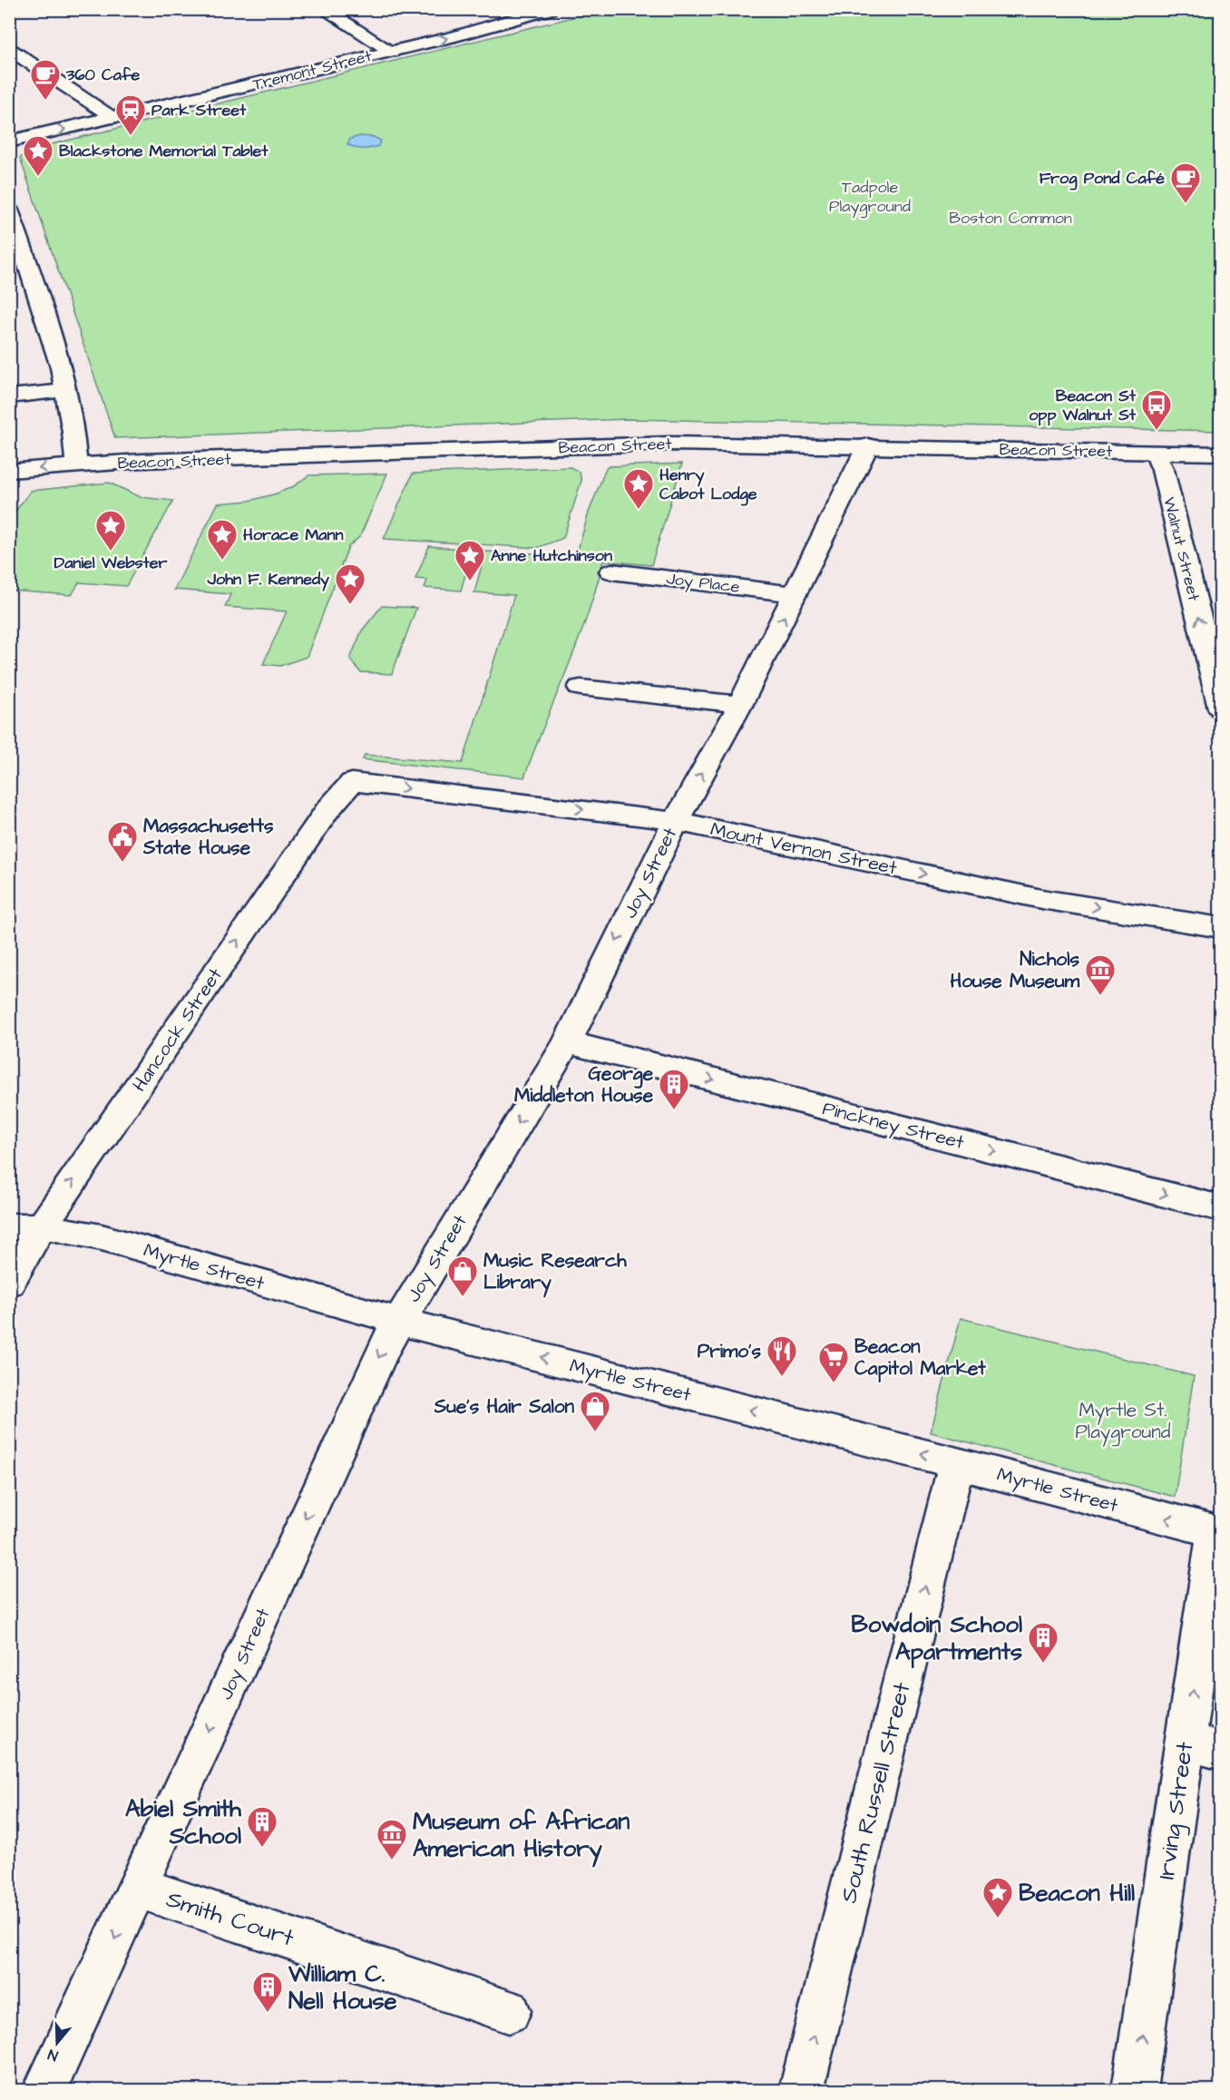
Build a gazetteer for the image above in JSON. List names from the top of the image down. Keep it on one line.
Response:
{"streets":{"street":["Tremont Street","Beacon Street","Walnut Street","Joy Place","Mount Vernon Street","Joy Street","Hancock Street","Pinckney Street","Myrtle Street","South Russell Street","Irving Street","Smith Court"]},"crossings":[["Beacon Street","Walnut Street"],["Beacon Street","Joy Street"],["Joy Place","Joy Street"],["Mount Vernon Street","Joy Street"],["Mount Vernon Street","Hancock Street"],["Joy Street","Pinckney Street"],["Joy Street","Myrtle Street"],["Joy Street","Smith Court"],["Hancock Street","Myrtle Street"],["Myrtle Street","South Russell Street"],["Myrtle Street","Irving Street"]],"one_way":["Tremont Street","Walnut Street","Mount Vernon Street","Hancock Street","Pinckney Street","Myrtle Street","South Russell Street","Irving Street"],"parks":["Tadpole Playground","Boston Common","Myrtle St. Playground"],"places":{"cafe":["360 Cafe","Frog Pond Café"],"station":["Park Street"],"place":["Blackstone Memorial Tablet","Henry Cabot Lodge","Daniel Webster","Horace Mann","Anne Hutchinson","John F. Kennedy","Beacon Hill"],"bus stop":["Beacon St opp Walnut St"],"public building":["Massachusetts State House"],"museum":["Nichols House Museum","Museum of African American History"],"building":["George Middleton House","Bowdoin School Apartments","Abiel Smith School","William C. Nell House"],"shop":["Music Research Library","Sue's Hair Salon"],"restaurant":["Primo's"],"supermarket":["Beacon Capitol Market"]},"north":"bottom"}
